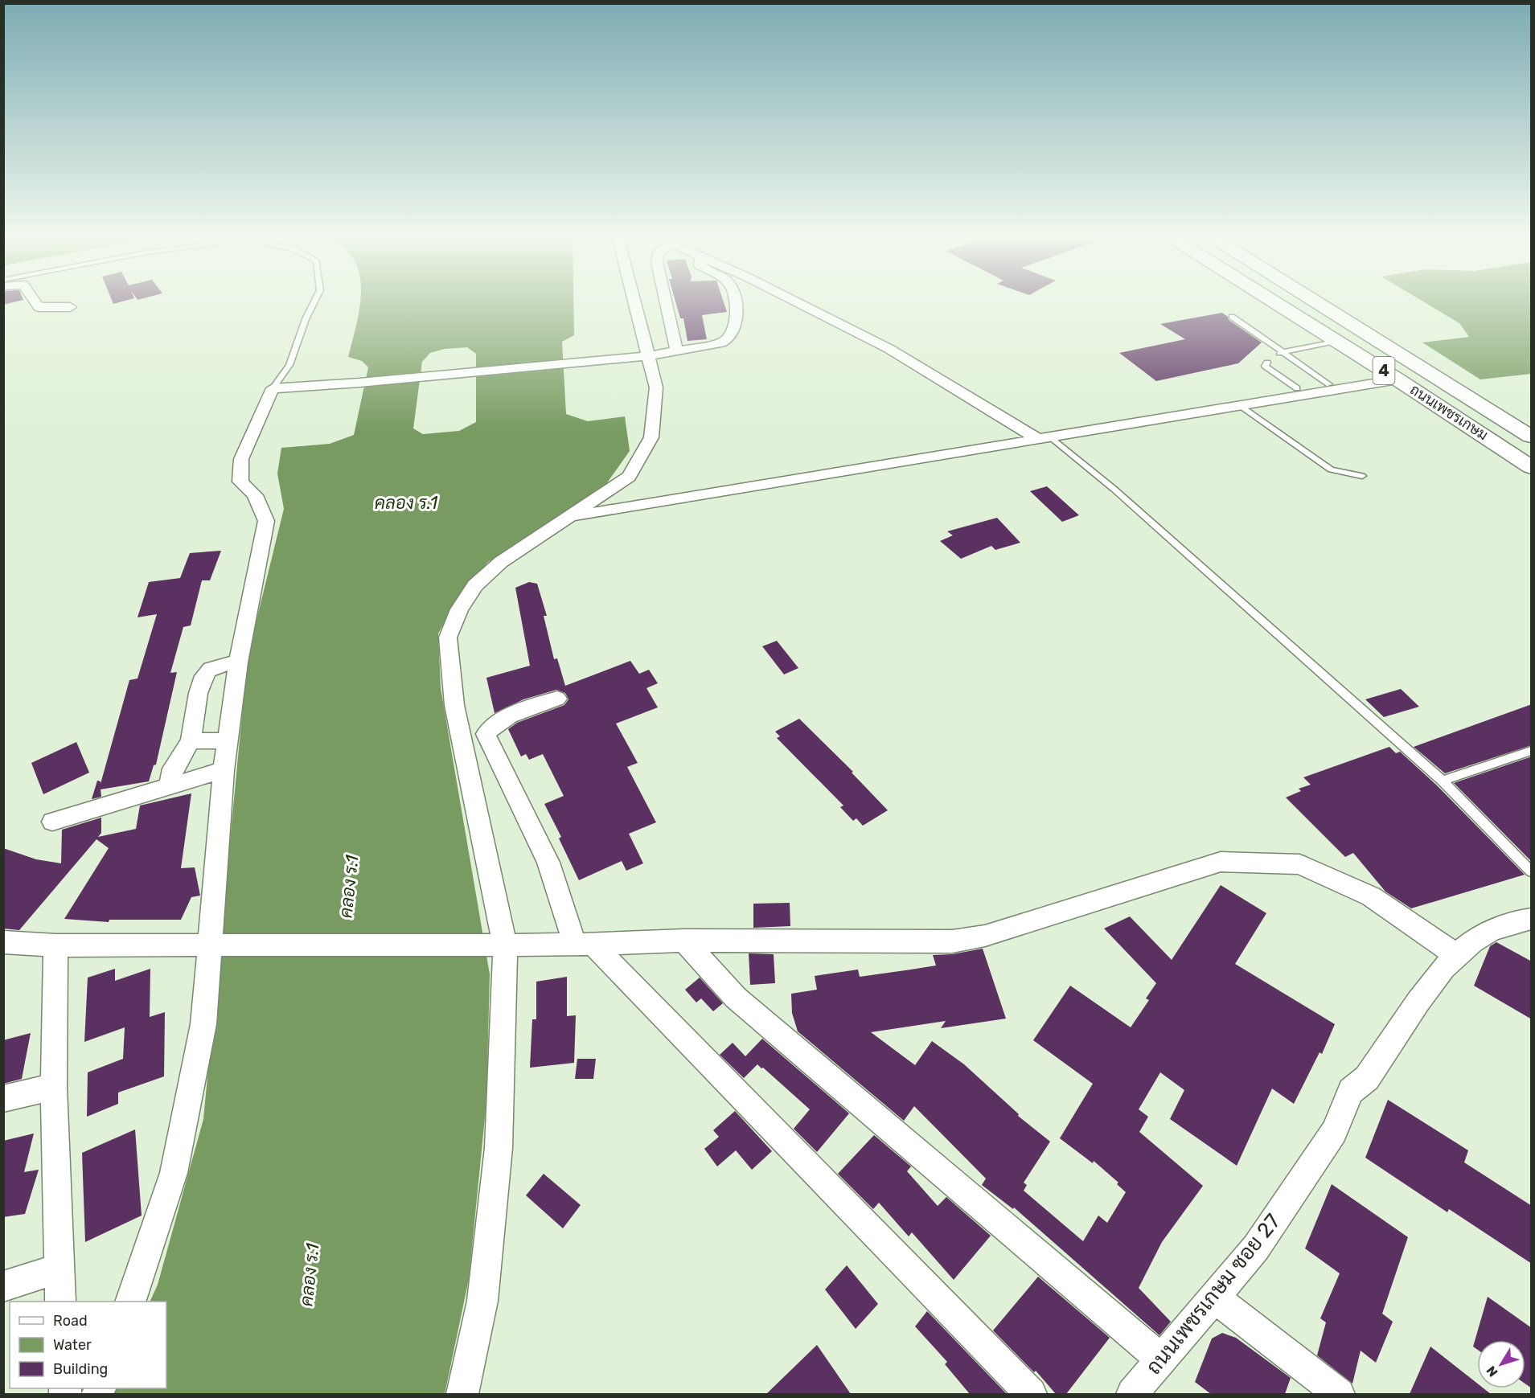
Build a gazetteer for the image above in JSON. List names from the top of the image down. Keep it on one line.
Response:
{"streets":{"highway":["4","ถนนเพชรเกษม"],"street":["ถนนเพชรเกษม ซอย 27"]},"water":["คลอง ร.1"],"legend":["Road","Water","Building"],"north":"bottom left"}
